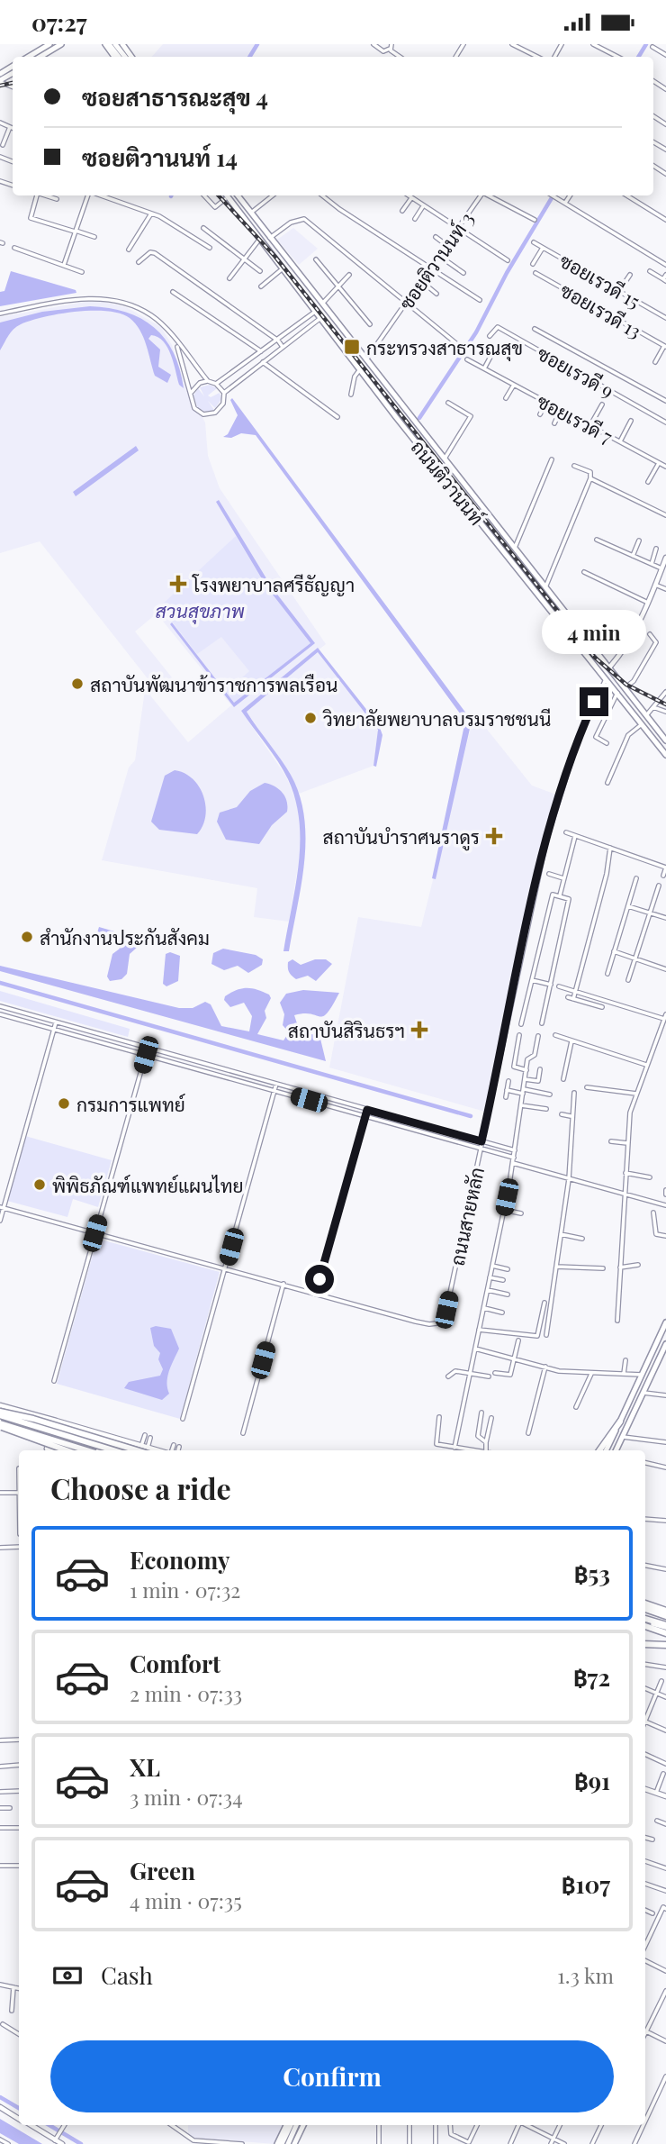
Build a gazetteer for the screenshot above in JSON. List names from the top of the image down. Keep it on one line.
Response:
{"streets":{"main road":["ถนนติวานนท์"],"street":["ซอยติวานนท์ 3","ซอยเรวดี 15","ซอยเรวดี 13","ซอยเรวดี 9","ซอยเรวดี 7","ถนนสายหลัก"]},"crossings":[["ซอยติวานนท์ 3","ถนนติวานนท์"],["ถนนติวานนท์","ถนนสายหลัก"]],"parks":["สวนสุขภาพ"],"places":{"transit":["กระทรวงสาธารณสุข"],"health":["โรงพยาบาลศรีธัญญา","สถาบันบำราศนราดูร","สถาบันสิรินธรฯ"],"other":["สถาบันพัฒนาข้าราชการพลเรือน","วิทยาลัยพยาบาลบรมราชชนนี","สำนักงานประกันสังคม","กรมการแพทย์","พิพิธภัณฑ์แพทย์แผนไทย"]},"page":{"status":"07:27","banner":["ซอยสาธารณะสุข 4","ซอยติวานนท์ 14"],"bubble":"4 min","heading":"Choose a ride","list":[{"name":"Economy","note":"1 min · 07:32","value":"฿53"},{"name":"Comfort","note":"2 min · 07:33","value":"฿72"},{"name":"XL","note":"3 min · 07:34","value":"฿91"},{"name":"Green","note":"4 min · 07:35","value":"฿107"}],"pay":["Cash","1.3 km"],"buttons":"Confirm"}}
